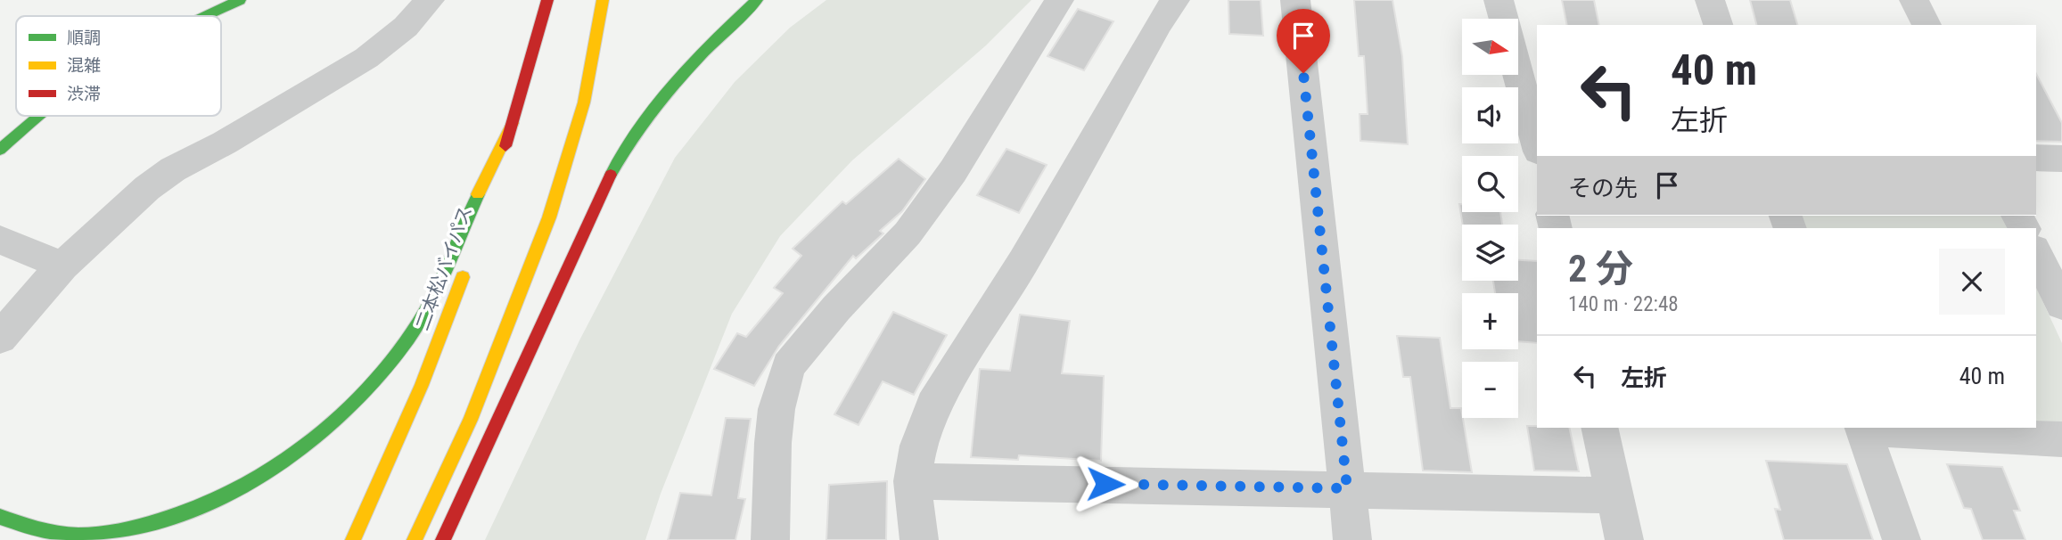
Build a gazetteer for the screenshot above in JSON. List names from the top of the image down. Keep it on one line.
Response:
{"streets":{"highway":["二本松バイパス"]},"legend":["順調","混雑","渋滞"],"north":"right","page":{"map_buttons":["+","−"],"turn":["40 m","左折"],"then":"その先","heading":["2 分","140 m · 22:48"],"list":[{"name":"左折","value":"40 m"}]}}
